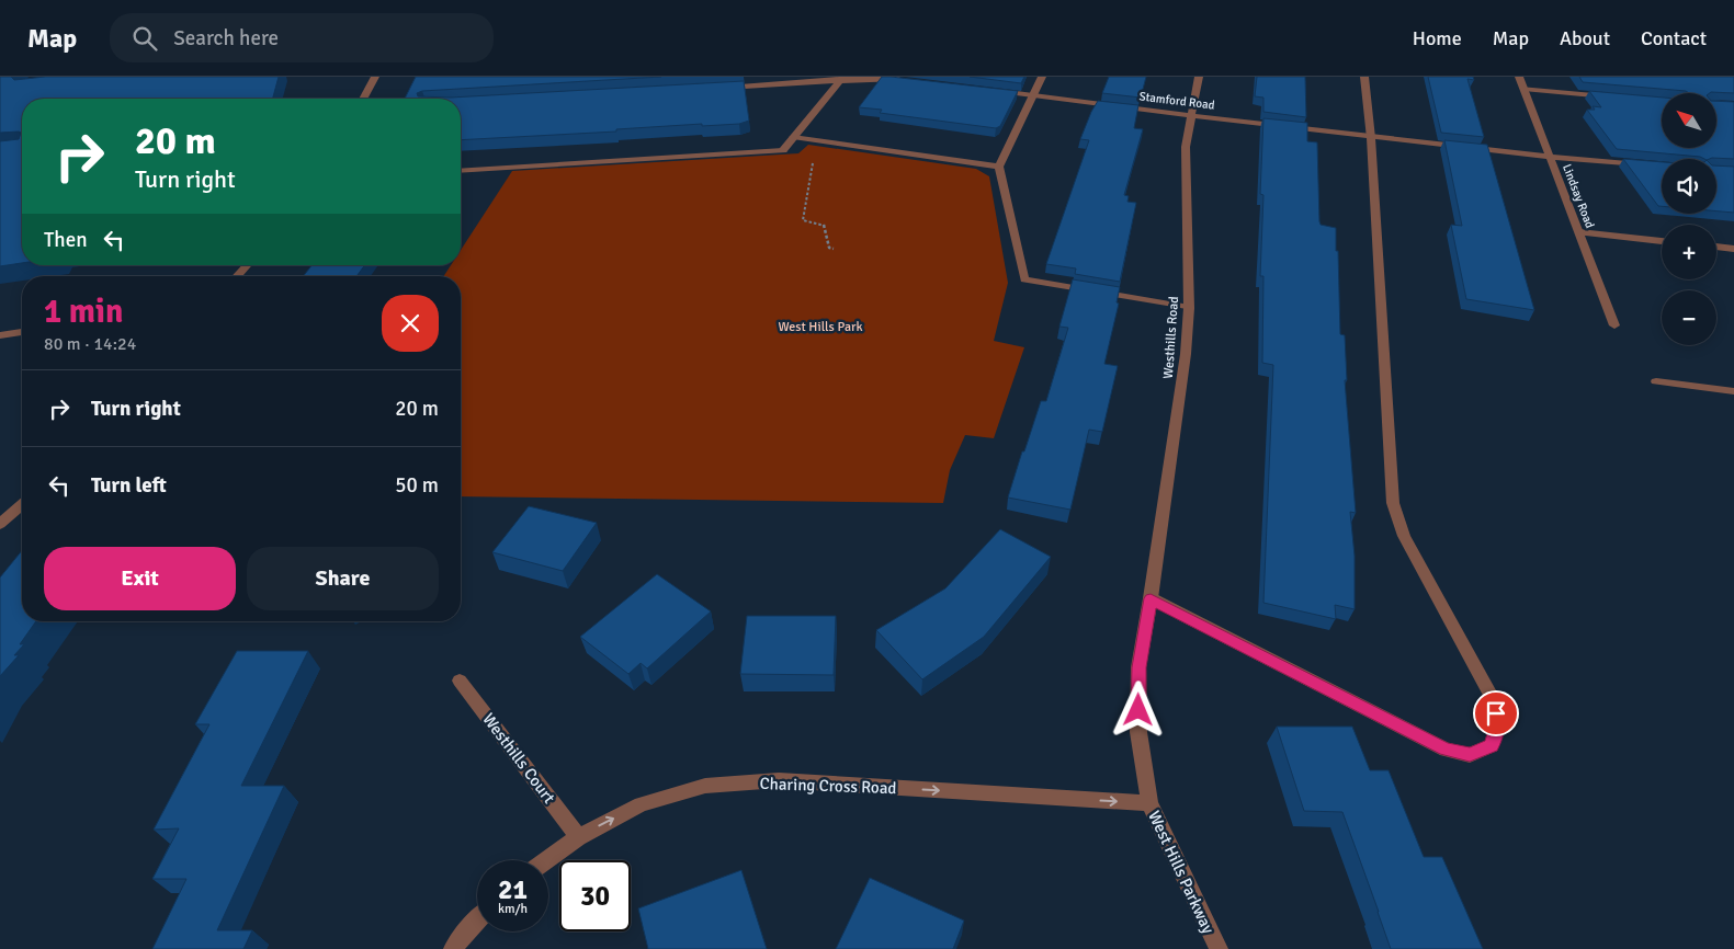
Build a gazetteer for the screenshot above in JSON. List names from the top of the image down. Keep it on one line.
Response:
{"streets":{"street":["Stamford Road","Lindsay Road","Westhills Road","Westhills Court","Charing Cross Road","West Hills Parkway"]},"crossings":[["Stamford Road","Lindsay Road"],["Stamford Road","Westhills Road"],["Westhills Road","West Hills Parkway"],["Westhills Court","Charing Cross Road"],["Charing Cross Road","West Hills Parkway"]],"one_way":["Charing Cross Road"],"parks":["West Hills Park"],"north":"top left","page":{"header":"Map","search":"Search here","nav":["Home","Map","About","Contact"],"map_buttons":["+","−"],"turn":["20 m","Turn right"],"then":"Then","heading":["1 min","80 m · 14:24"],"list":[{"name":"Turn right","value":"20 m"},{"name":"Turn left","value":"50 m"}],"buttons":["Exit","Share"],"speed":"21 km/h","limit":"30"}}
